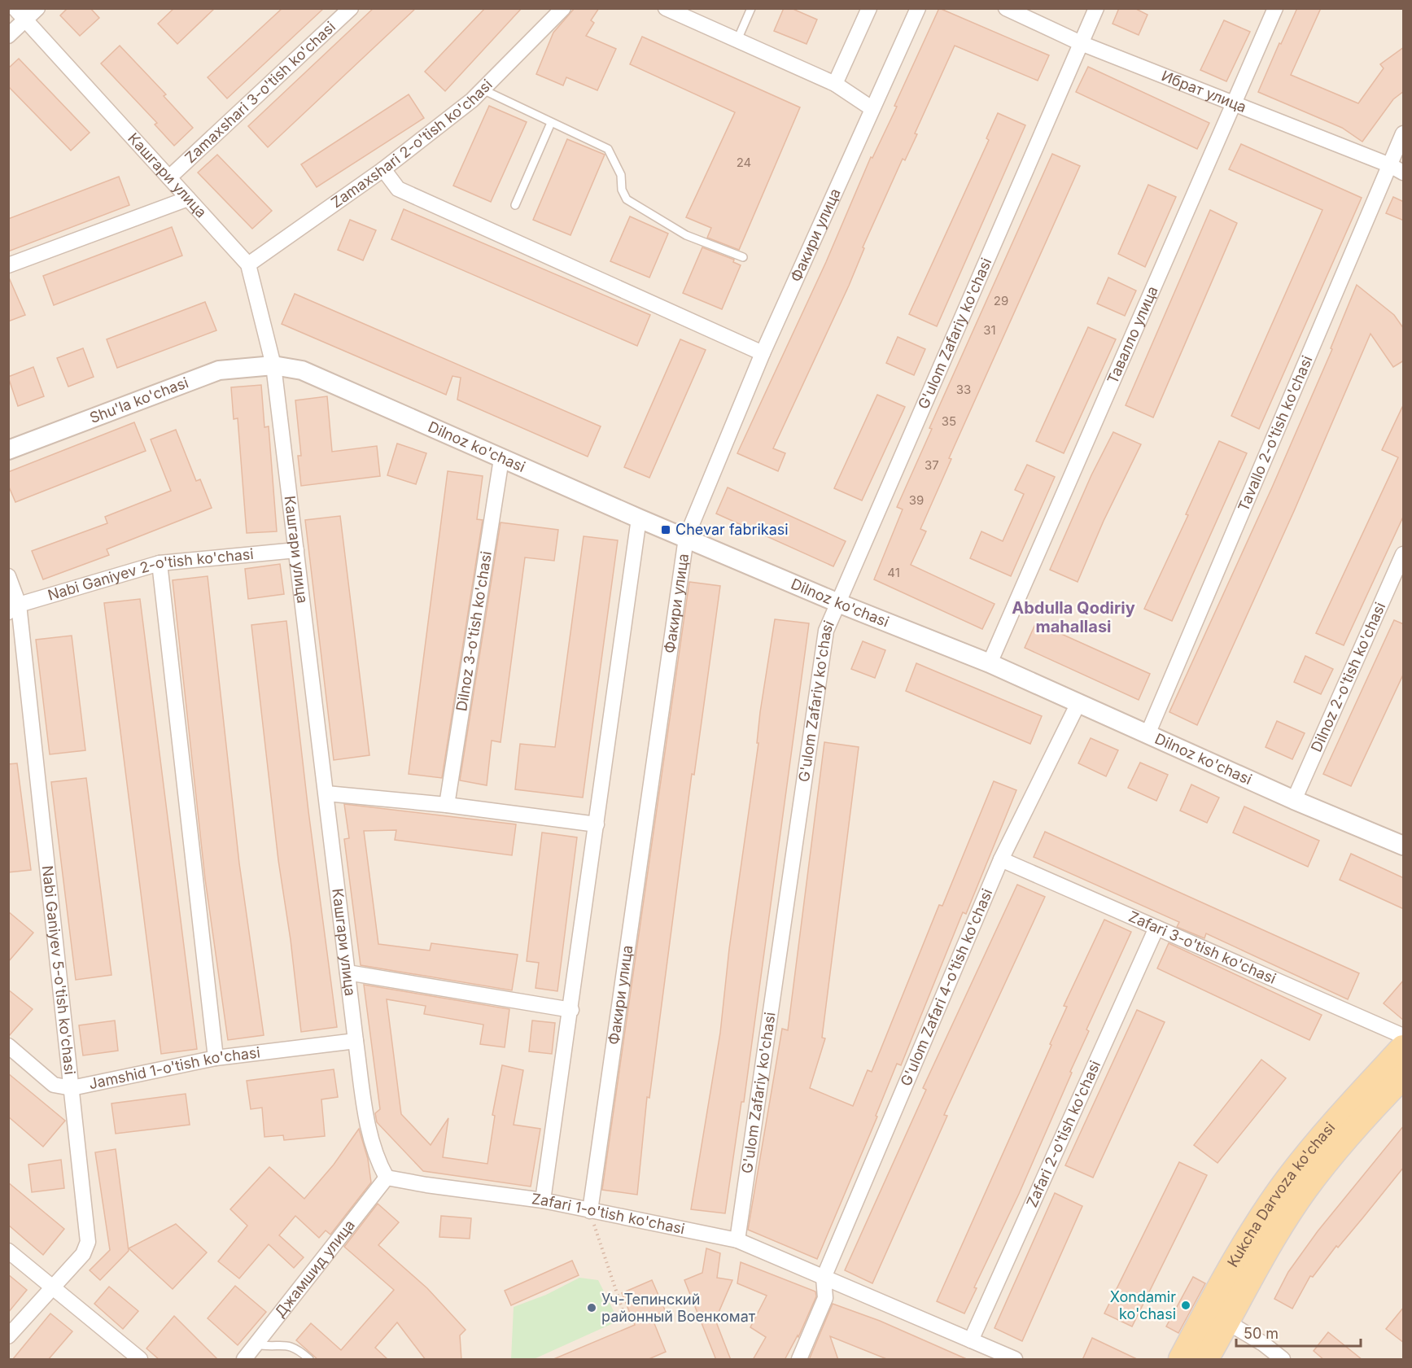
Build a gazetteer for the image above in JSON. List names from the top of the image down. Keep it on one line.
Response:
{"streets":{"main road":["Kukcha Darvoza ko'chasi"],"street":["Zamaxshari 3-o'tish ko'chasi","Ибрат улица","Zamaxshari 2-o'tish ko'chasi","Кашгари улица","Факири улица","G'ulom Zafariy ko'chasi","Тавалло улица","Shu'la ko'chasi","Tavallo 2-o'tish ko'chasi","Dilnoz ko'chasi","Nabi Ganiyev 2-o'tish ko'chasi","Dilnoz 3-o'tish ko'chasi","Dilnoz 2-o'tish ko'chasi","Zafari 3-o'tish ko'chasi","Nabi Ganiyev 5-o'tish ko'chasi","G'ulom Zafari 4-o'tish ko'chasi","Jamshid 1-o'tish ko'chasi","Zafari 2-o'tish ko'chasi","Zafari 1-o'tish ko'chasi","Джамшид улица"]},"crossings":[["Zamaxshari 3-o'tish ko'chasi","Кашгари улица"],["Ибрат улица","G'ulom Zafariy ko'chasi"],["Ибрат улица","Тавалло улица"],["Ибрат улица","Tavallo 2-o'tish ko'chasi"],["Zamaxshari 2-o'tish ko'chasi","Кашгари улица"],["Кашгари улица","Shu'la ko'chasi"],["Кашгари улица","Dilnoz ko'chasi"],["Кашгари улица","Nabi Ganiyev 2-o'tish ko'chasi"],["Кашгари улица","Jamshid 1-o'tish ko'chasi"],["Кашгари улица","Zafari 1-o'tish ko'chasi"],["Кашгари улица","Джамшид улица"],["Факири улица","Dilnoz ko'chasi"],["Факири улица","Zafari 1-o'tish ko'chasi"],["G'ulom Zafariy ko'chasi","Dilnoz ko'chasi"],["G'ulom Zafariy ko'chasi","Zafari 1-o'tish ko'chasi"],["Тавалло улица","Dilnoz ko'chasi"],["Shu'la ko'chasi","Dilnoz ko'chasi"],["Tavallo 2-o'tish ko'chasi","Dilnoz ko'chasi"],["Dilnoz ko'chasi","Dilnoz 3-o'tish ko'chasi"],["Dilnoz ko'chasi","Dilnoz 2-o'tish ko'chasi"],["Dilnoz ko'chasi","G'ulom Zafari 4-o'tish ko'chasi"],["Nabi Ganiyev 2-o'tish ko'chasi","Nabi Ganiyev 5-o'tish ko'chasi"],["Zafari 3-o'tish ko'chasi","G'ulom Zafari 4-o'tish ko'chasi"],["Zafari 3-o'tish ko'chasi","Zafari 2-o'tish ko'chasi"],["Nabi Ganiyev 5-o'tish ko'chasi","Jamshid 1-o'tish ko'chasi"],["G'ulom Zafari 4-o'tish ko'chasi","Zafari 1-o'tish ko'chasi"],["Zafari 2-o'tish ko'chasi","Zafari 1-o'tish ko'chasi"],["Zafari 1-o'tish ko'chasi","Джамшид улица"]],"districts":["Abdulla Qodiriy mahallasi"],"places":{"transit":["Chevar fabrikasi"],"other":["Xondamir ko'chasi","Уч-Тепинский районный Военкомат"]},"house_numbers":["24","29","31","33","35","37","39","41"],"scale_bar":"50 m"}
